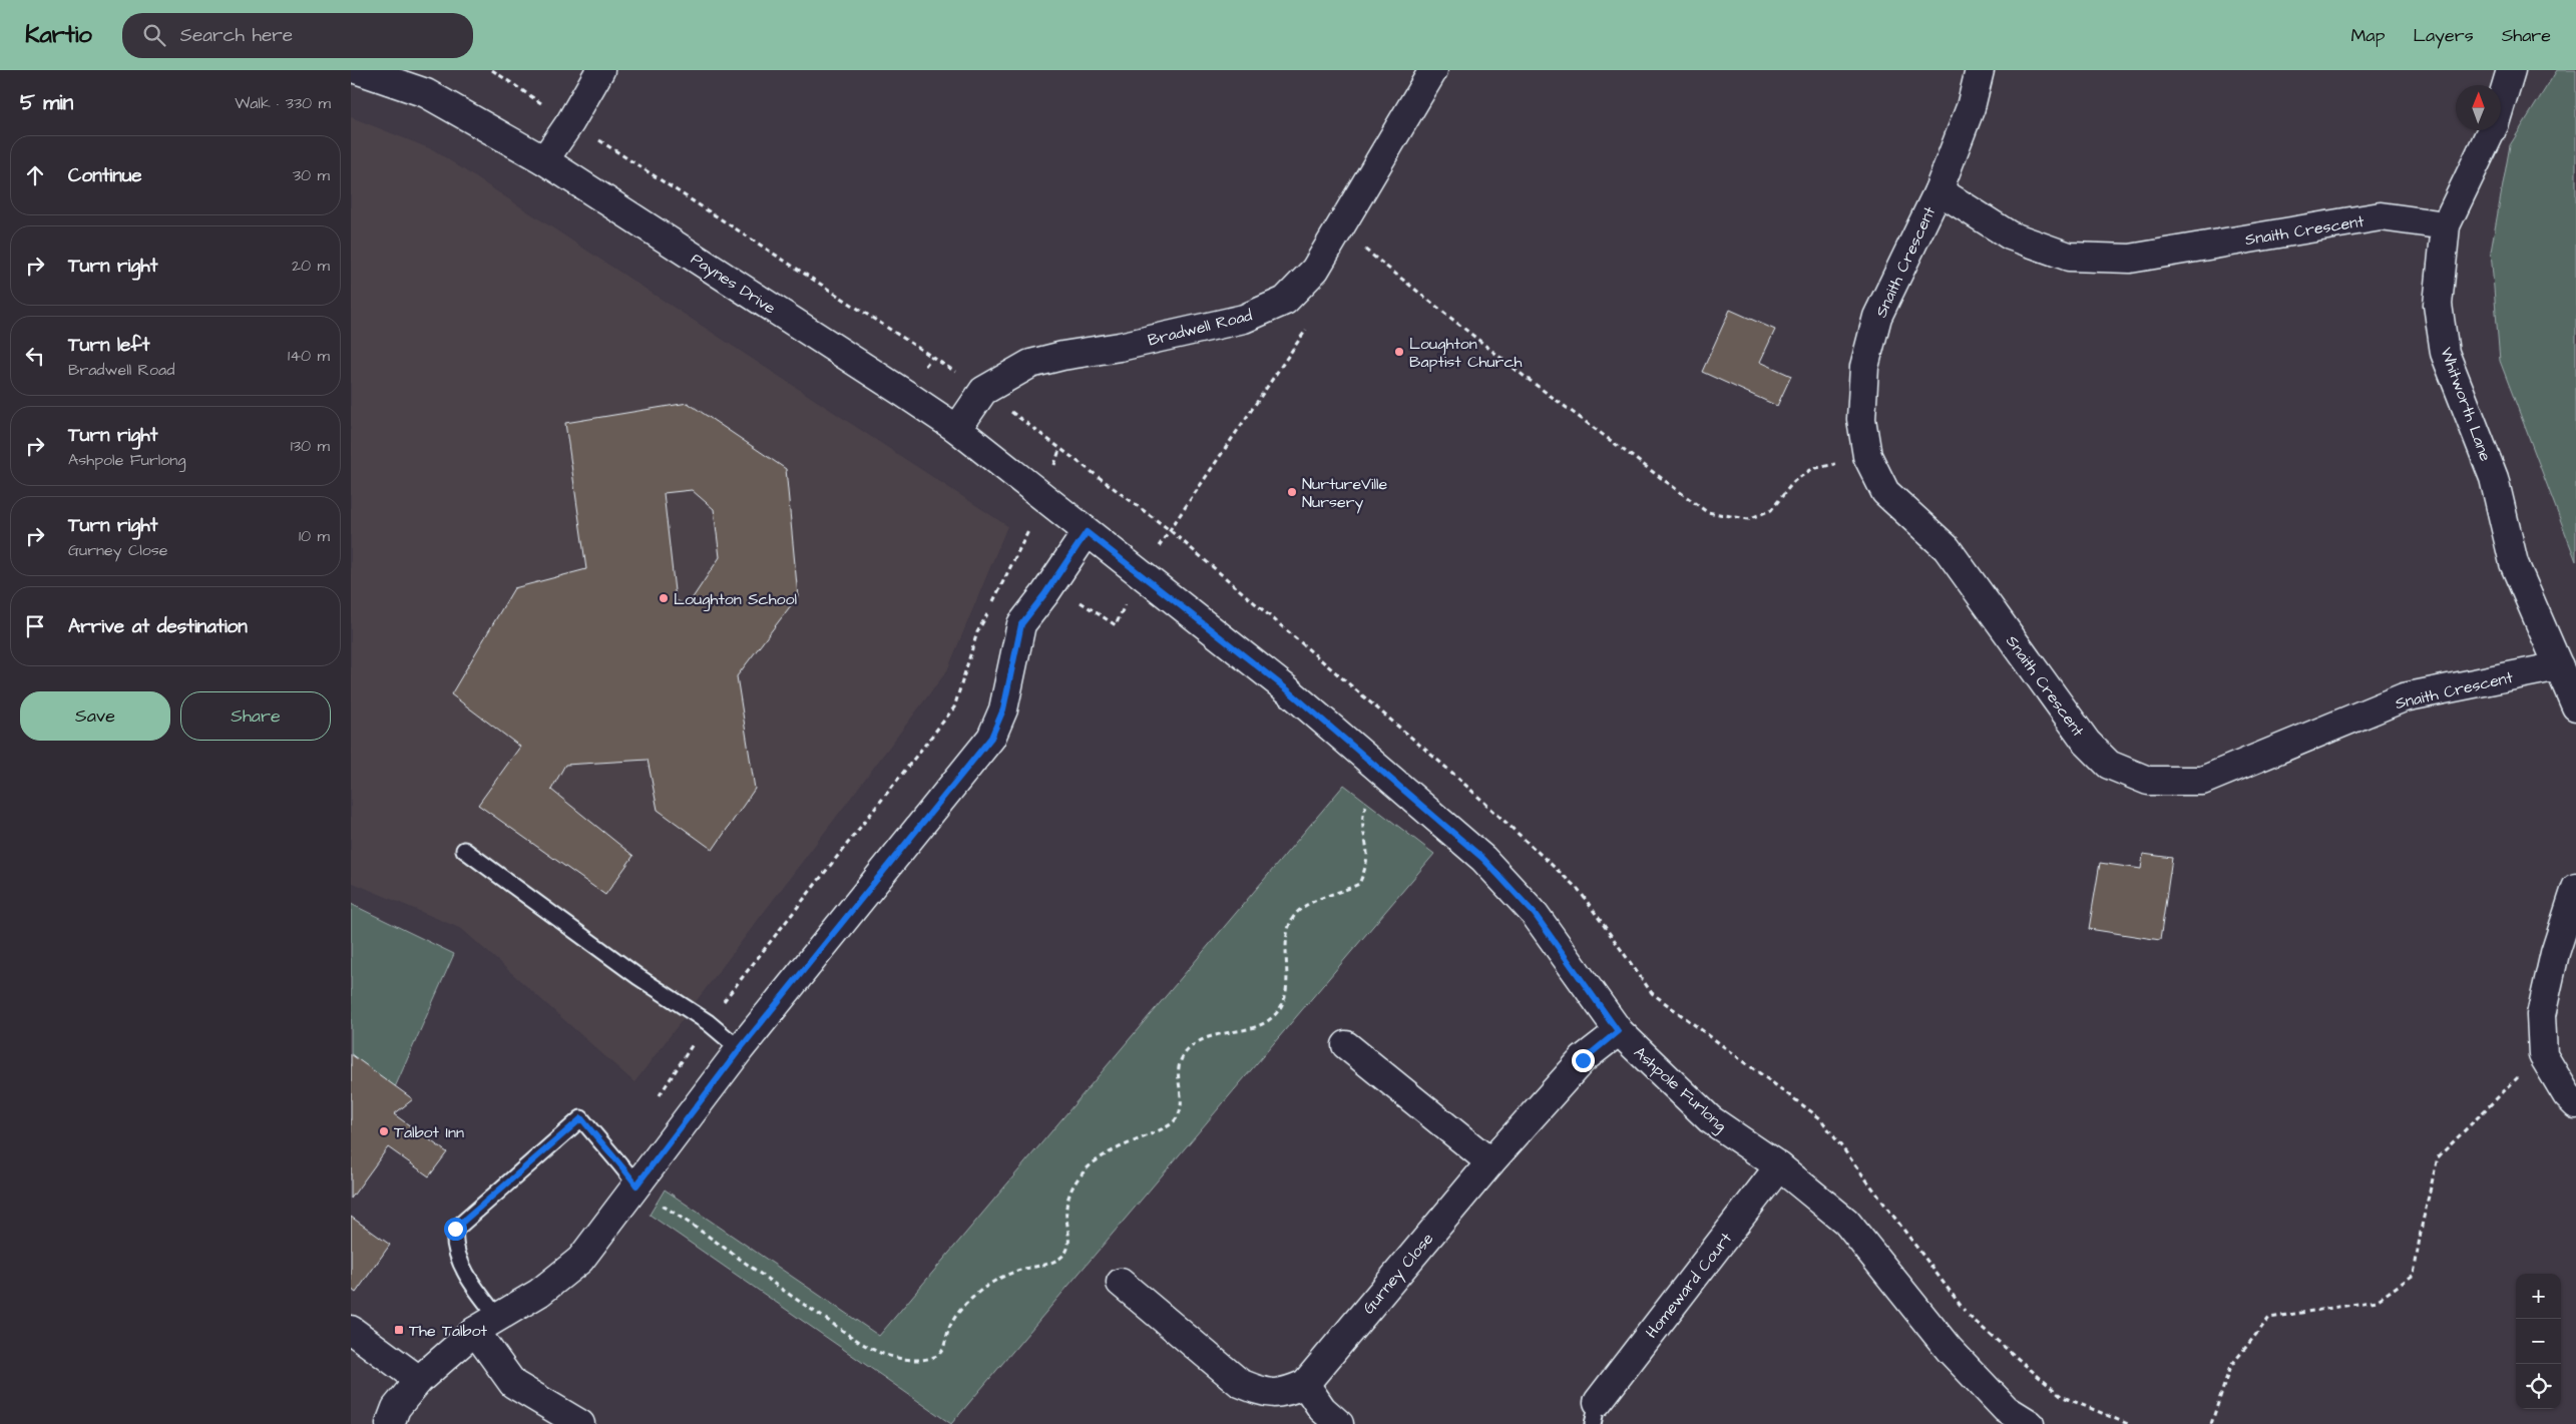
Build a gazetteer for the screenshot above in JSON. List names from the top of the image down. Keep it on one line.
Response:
{"streets":{"street":["Snaith Crescent","Paynes Drive","Bradwell Road","Whitworth Lane","Ashpole Furlong","Gurney Close","Homeward Court"]},"crossings":[["Snaith Crescent","Whitworth Lane"],["Paynes Drive","Bradwell Road"],["Paynes Drive","Ashpole Furlong"],["Ashpole Furlong","Gurney Close"],["Ashpole Furlong","Homeward Court"]],"places":{"other":["Loughton Baptist Church","NurtureVille Nursery","Loughton School","Talbot Inn"],"transit":["The Talbot"]},"north":"top","page":{"header":"Kartio","search":"Search here","nav":["Map","Layers","Share"],"heading":["5 min","Walk · 330 m"],"list":[["Continue","30 m"],["Turn right","20 m"],["Turn left","Bradwell Road","140 m"],["Turn right","Ashpole Furlong","130 m"],["Turn right","Gurney Close","10 m"],"Arrive at destination"],"buttons":["Save","Share"],"map_buttons":["+","−"]}}
